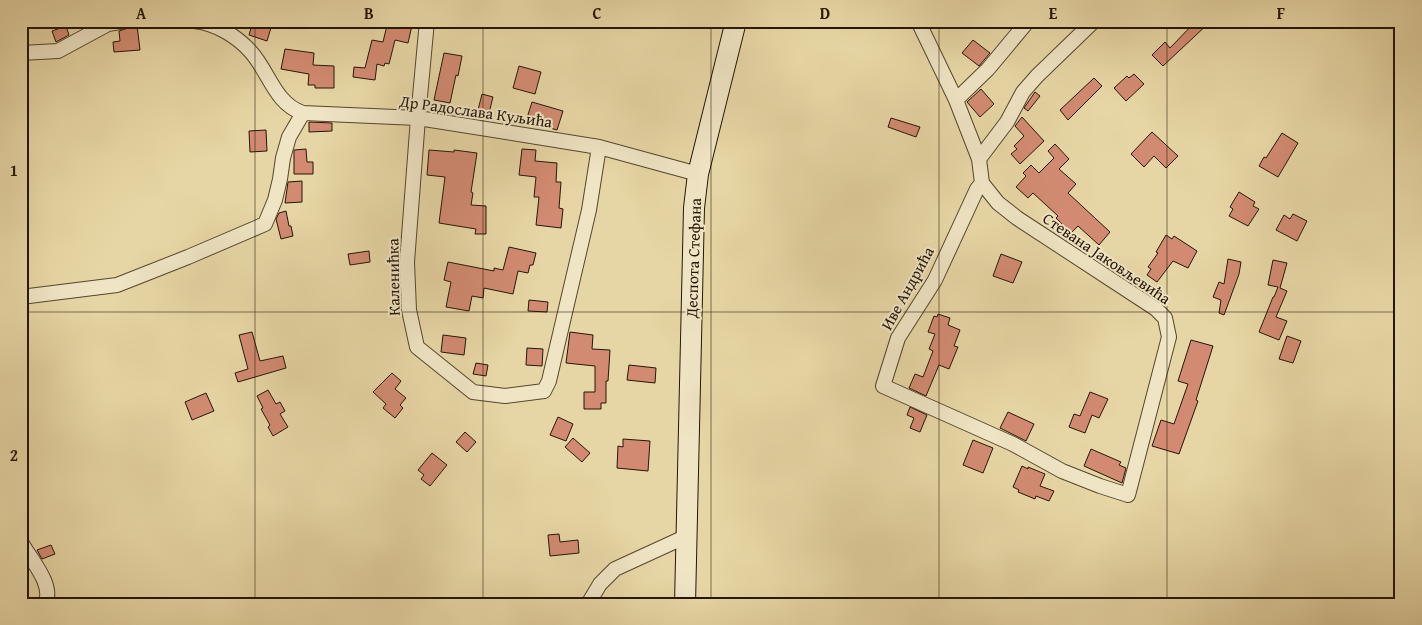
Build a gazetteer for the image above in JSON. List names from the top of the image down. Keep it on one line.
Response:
{"streets":{"main road":["Деспота Стефана"],"street":["Др Радослава Куљића","Стевана Јаковљевића","Каленићка","Иве Андрића"]},"crossings":[["Др Радослава Куљића","Деспота Стефана"],["Др Радослава Куљића","Каленићка"],["Стевана Јаковљевића","Иве Андрића"]],"grid":{"columns":["A","B","C","D","E","F"],"rows":["1","2"]}}
